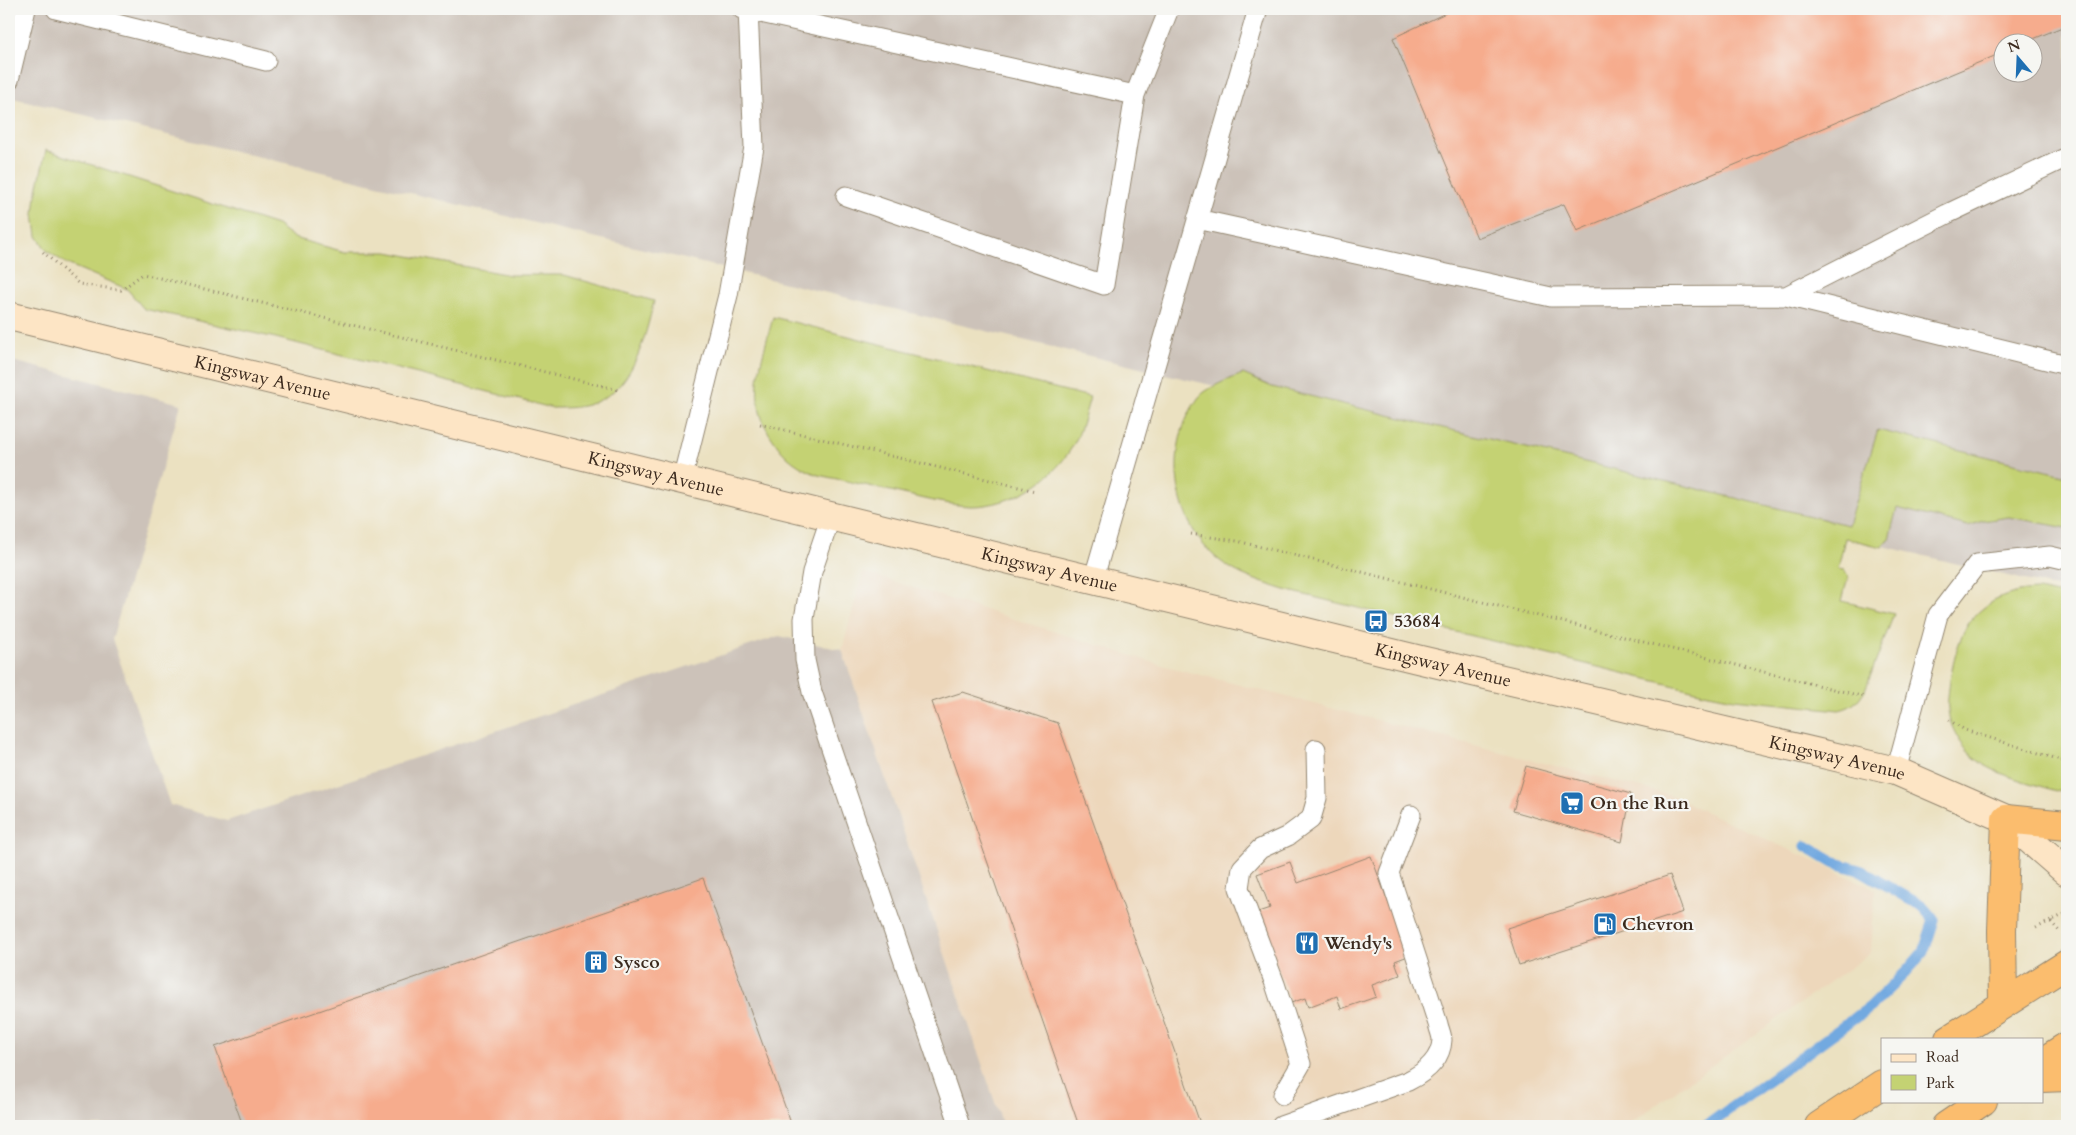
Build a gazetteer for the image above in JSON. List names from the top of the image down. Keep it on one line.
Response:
{"streets":{"main road":["Kingsway Avenue"]},"places":{"bus stop":["53684"],"supermarket":["On the Run"],"fuel station":["Chevron"],"restaurant":["Wendy's"],"building":["Sysco"]},"legend":["Road","Park"],"north":"top"}
